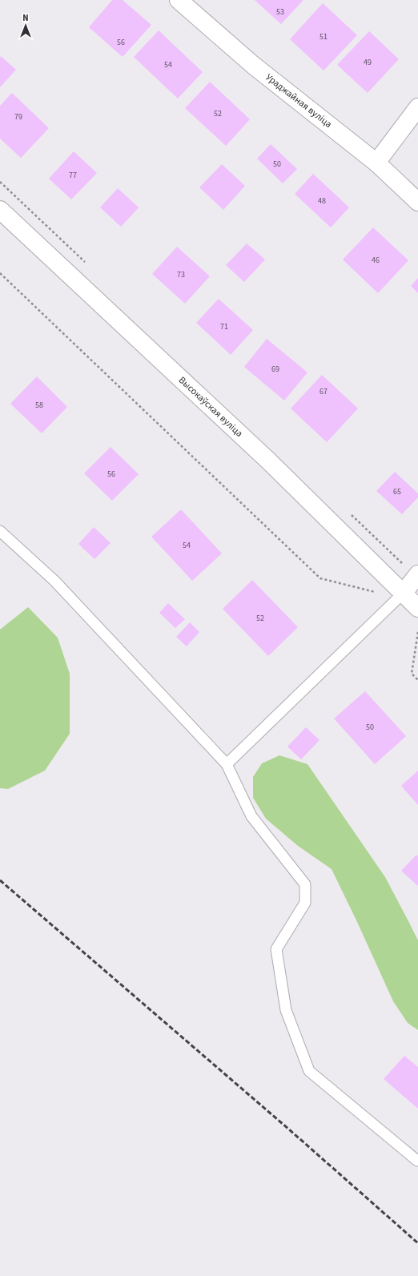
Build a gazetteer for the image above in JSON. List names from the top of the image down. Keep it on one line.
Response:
{"streets":{"street":["Ураджайная вуліца","Высокаўская вуліца"]},"house_numbers":["53","51","56","49","54","52","79","50","77","48","46","73","71","69","67","58","56","65","54","52","50"],"north":"top"}
